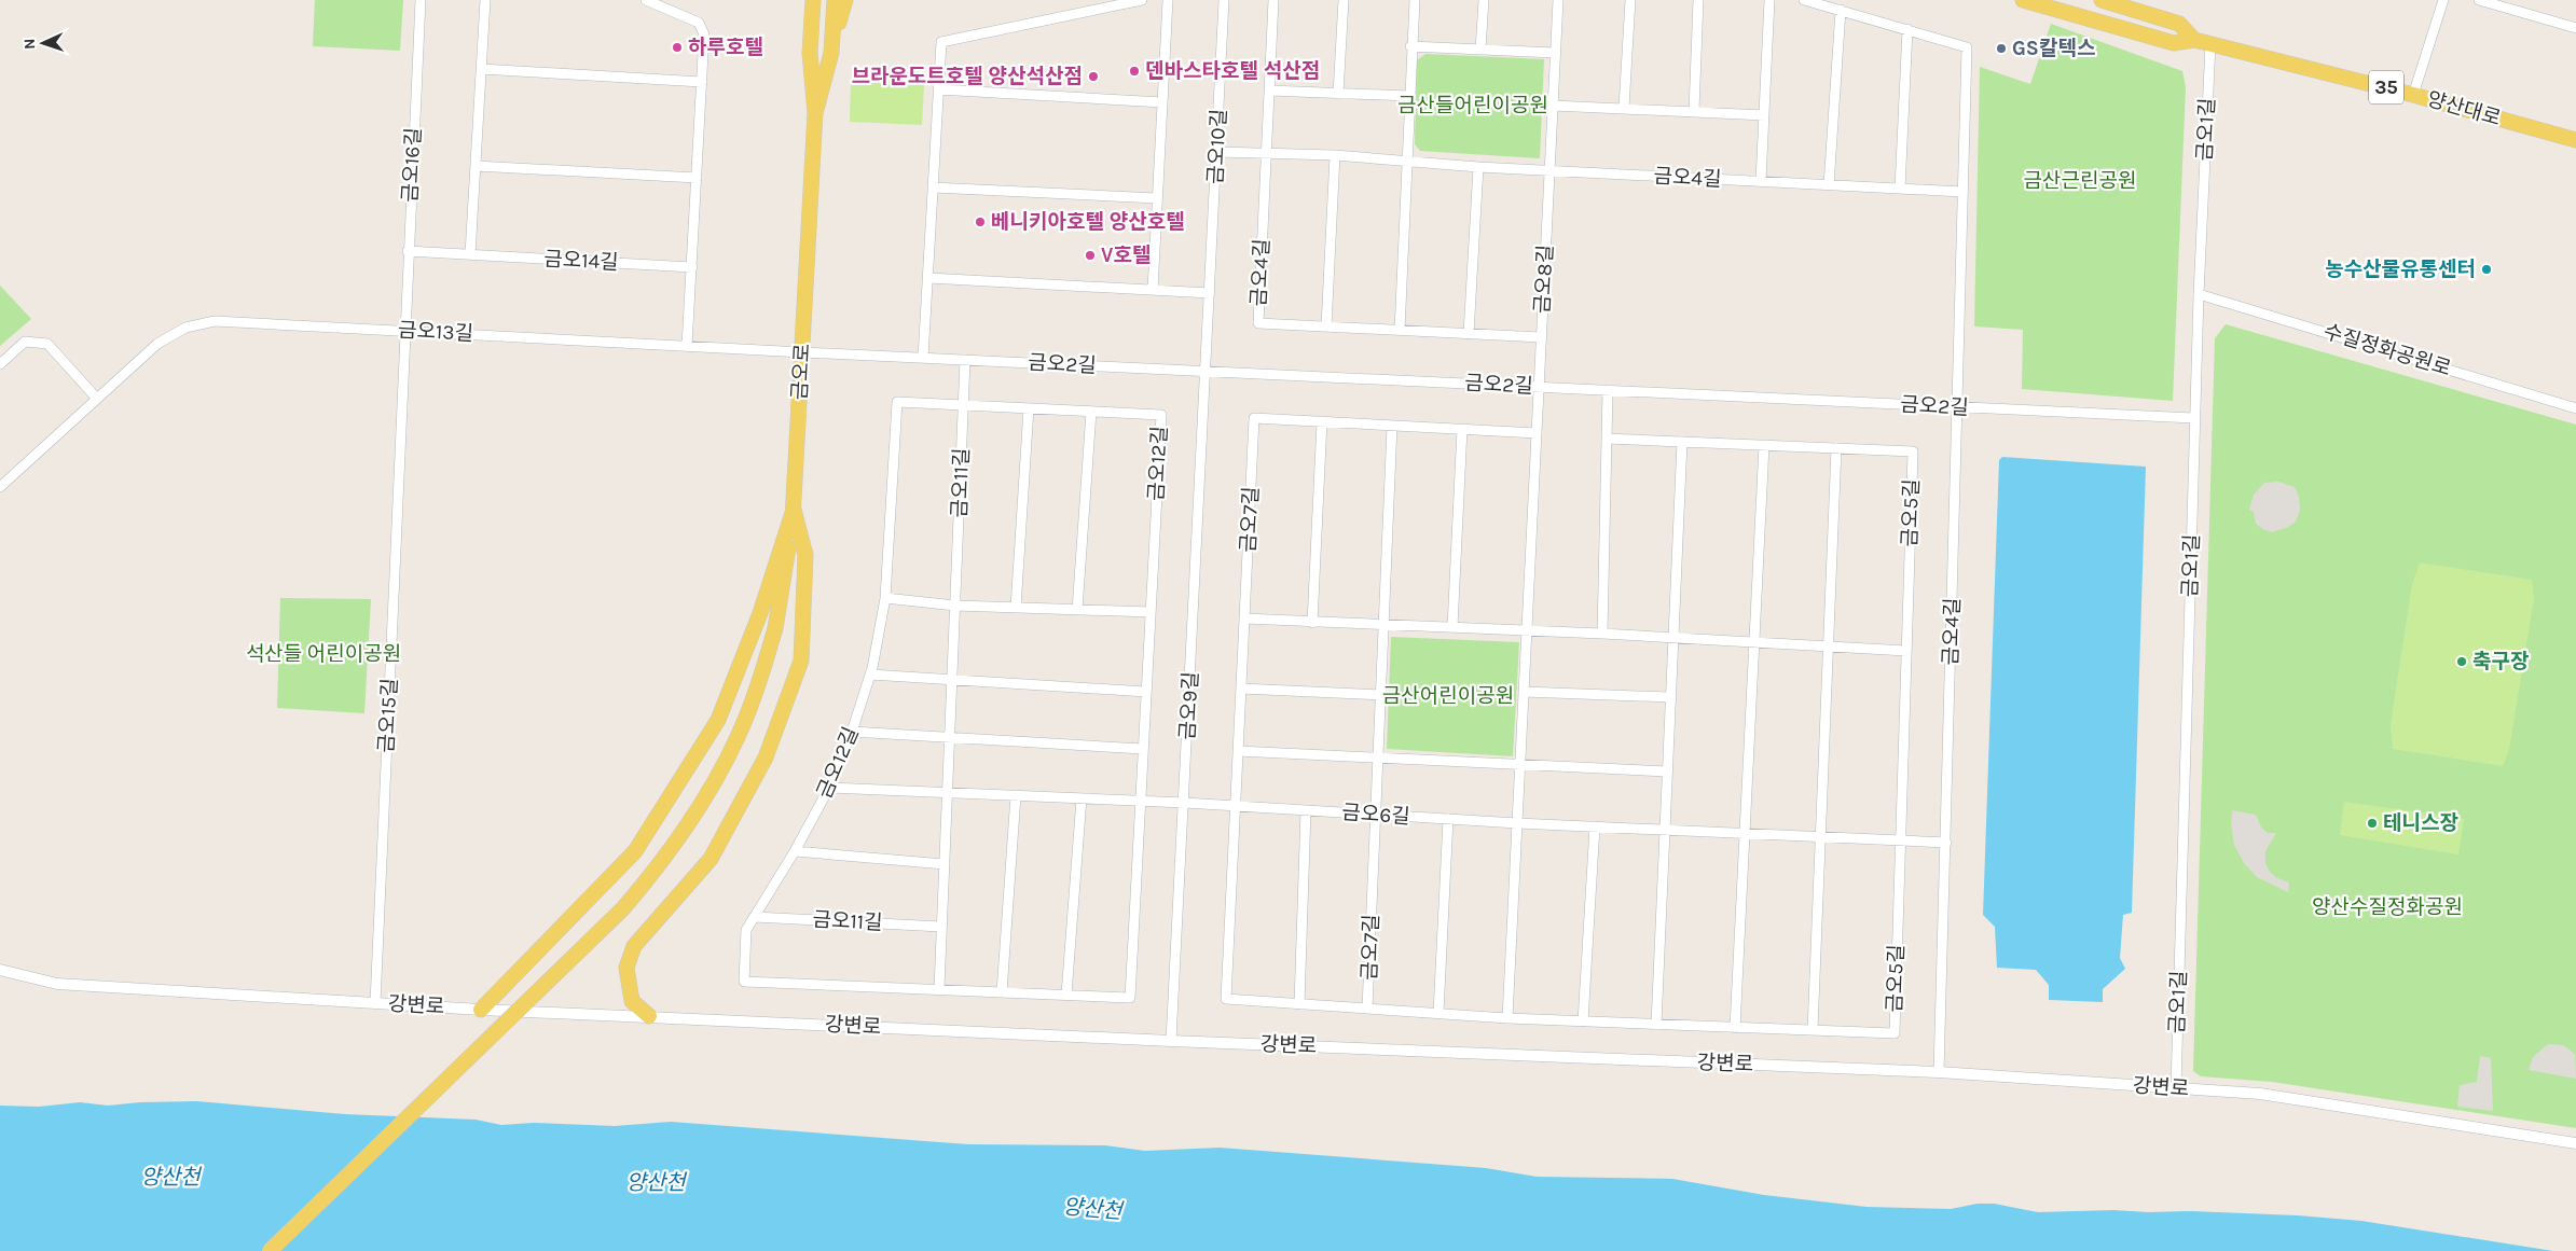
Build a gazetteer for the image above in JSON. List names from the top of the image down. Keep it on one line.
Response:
{"streets":{"main road":["35","양산대로","금오로"],"street":["금오1길","금오10길","금오16길","금오4길","금오14길","금오8길","금오13길","수질정화공원로","금오2길","금오12길","금오11길","금오5길","금오7길","금오9길","금오15길","금오6길","강변로"]},"crossings":[["양산대로","금오1길"],["금오1길","수질정화공원로"],["금오1길","금오2길"],["금오1길","강변로"],["금오10길","금오2길"],["금오10길","금오9길"],["금오16길","금오14길"],["금오16길","금오13길"],["금오16길","금오15길"],["금오4길","금오8길"],["금오4길","금오2길"],["금오4길","강변로"],["금오8길","금오2길"],["금오13길","금오2길"],["금오13길","금오로"],["금오13길","금오15길"],["금오2길","금오로"],["금오2길","금오11길"],["금오2길","금오9길"],["금오12길","금오11길"],["금오12길","금오6길"],["금오5길","금오7길"],["금오7길","금오6길"],["금오9길","금오6길"],["금오9길","강변로"],["금오15길","강변로"]],"water":["양산천"],"parks":["금산들어린이공원","금산근린공원","석산들 어린이공원","금산어린이공원","양산수질정화공원"],"places":["하루호텔","GS칼텍스","덴바스타호텔 석산점","브라운도트호텔 양산석산점","베니키아호텔 양산호텔","V호텔","농수산물유통센터","축구장","테니스장"],"north":"left"}
